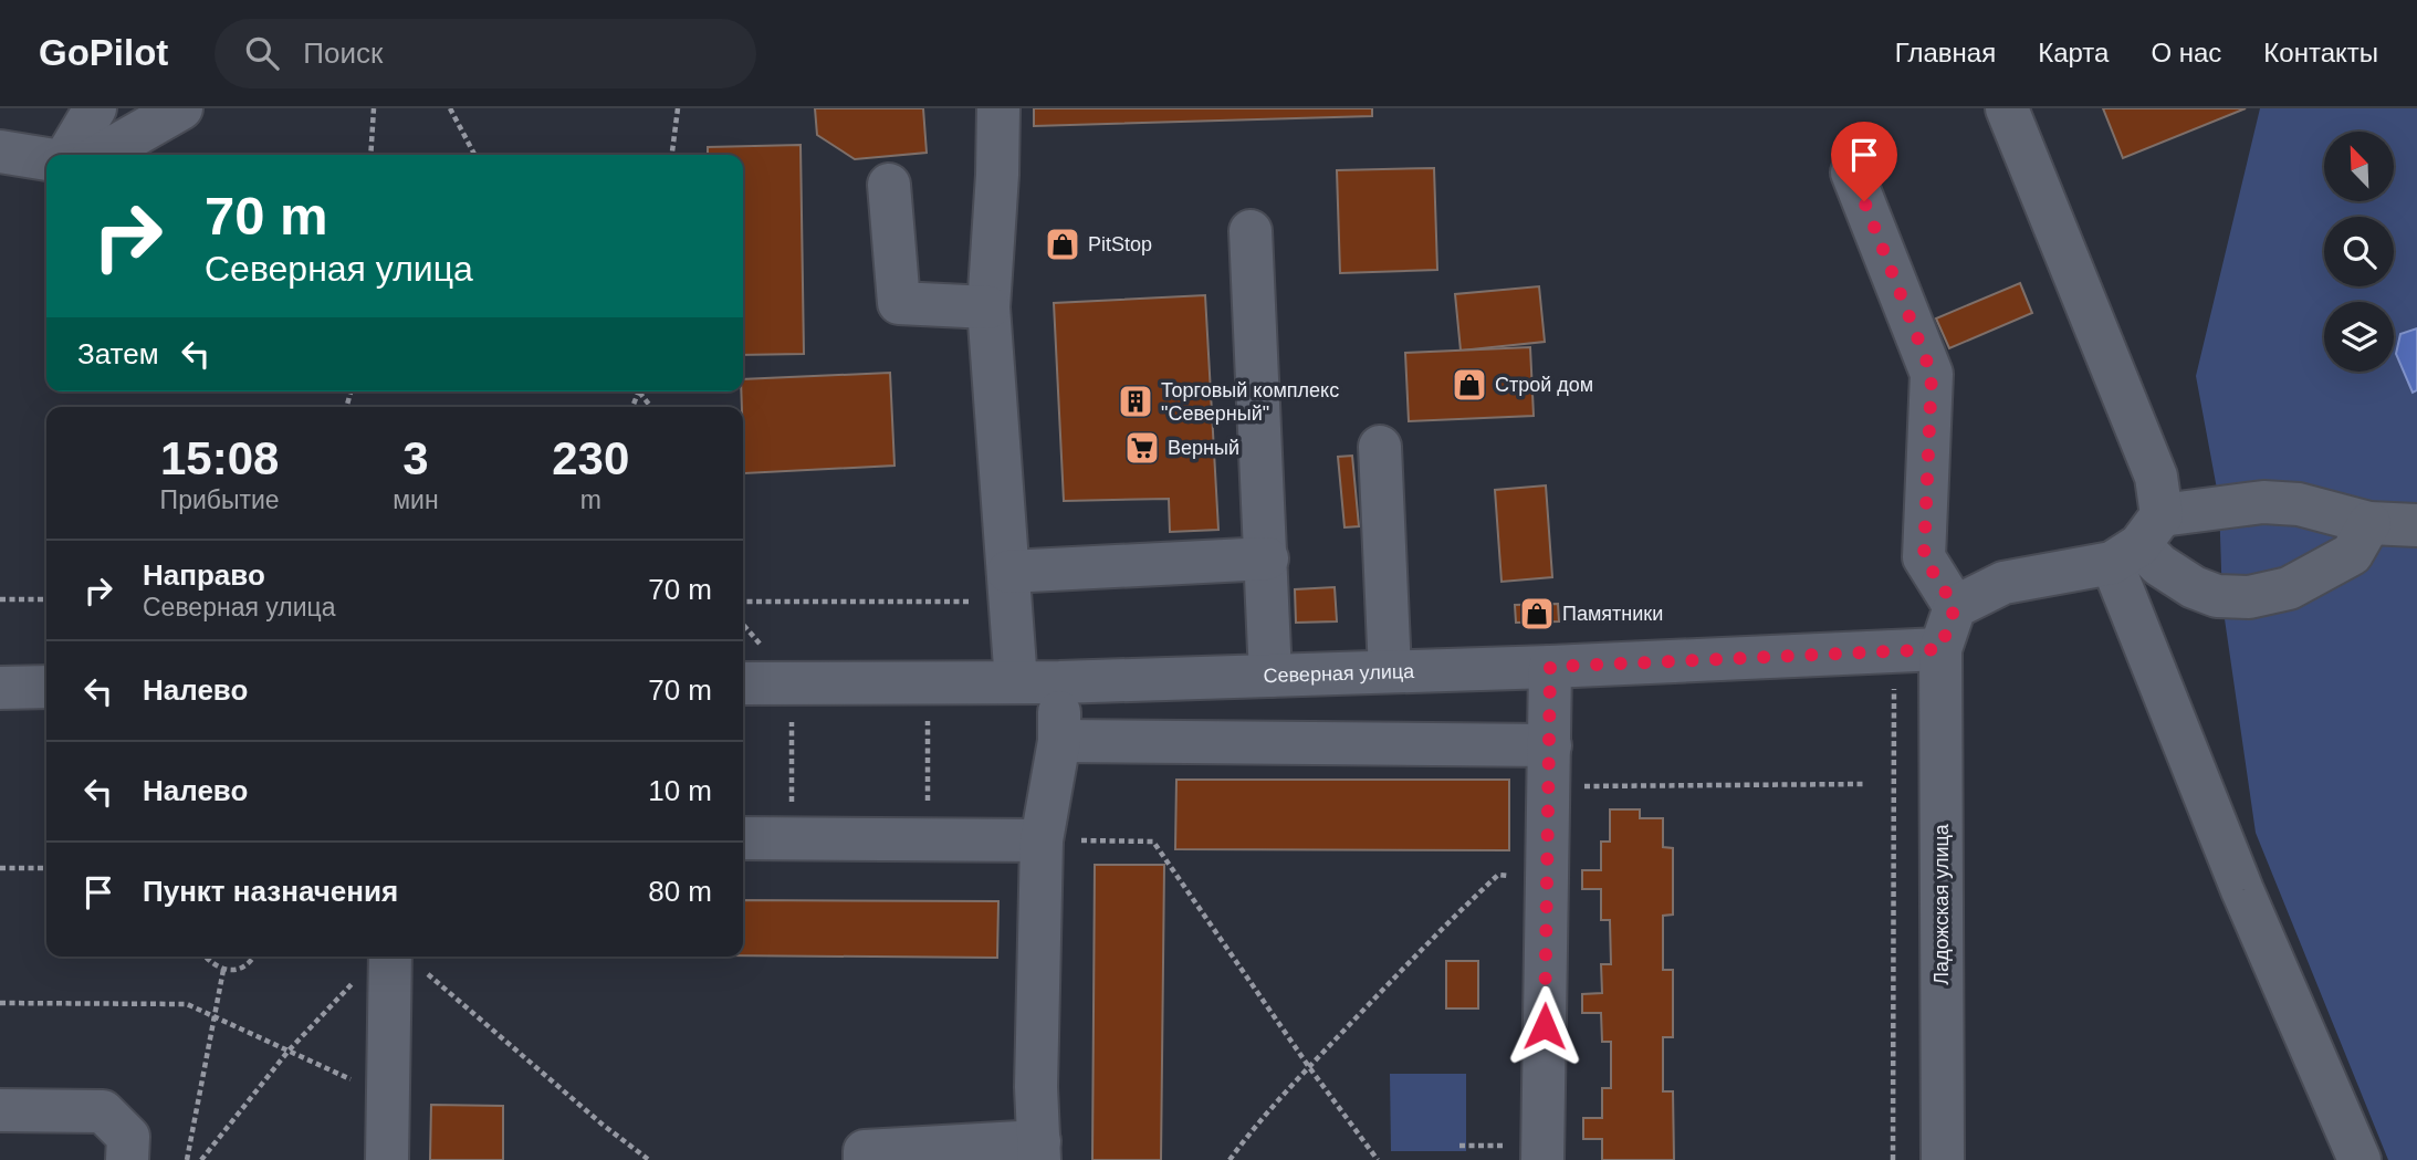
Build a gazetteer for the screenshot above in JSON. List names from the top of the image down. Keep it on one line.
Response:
{"streets":{"street":["Северная улица","Ладожская улица"]},"crossings":[["Северная улица","Ладожская улица"]],"places":{"shop":["PitStop","Строй дом","Памятники"],"building":["Торговый комплекс \"Северный\""],"supermarket":["Верный"]},"north":"top left","page":{"header":"GoPilot","search":"Поиск","nav":["Главная","Карта","О нас","Контакты"],"turn":["70 m","Северная улица"],"then":"Затем","eta":["15:08","Прибытие","3","мин","230","m"],"list":[{"name":"Направо","note":"Северная улица","value":"70 m"},{"name":"Налево","value":"70 m"},{"name":"Налево","value":"10 m"},{"name":"Пункт назначения","value":"80 m"}]}}
